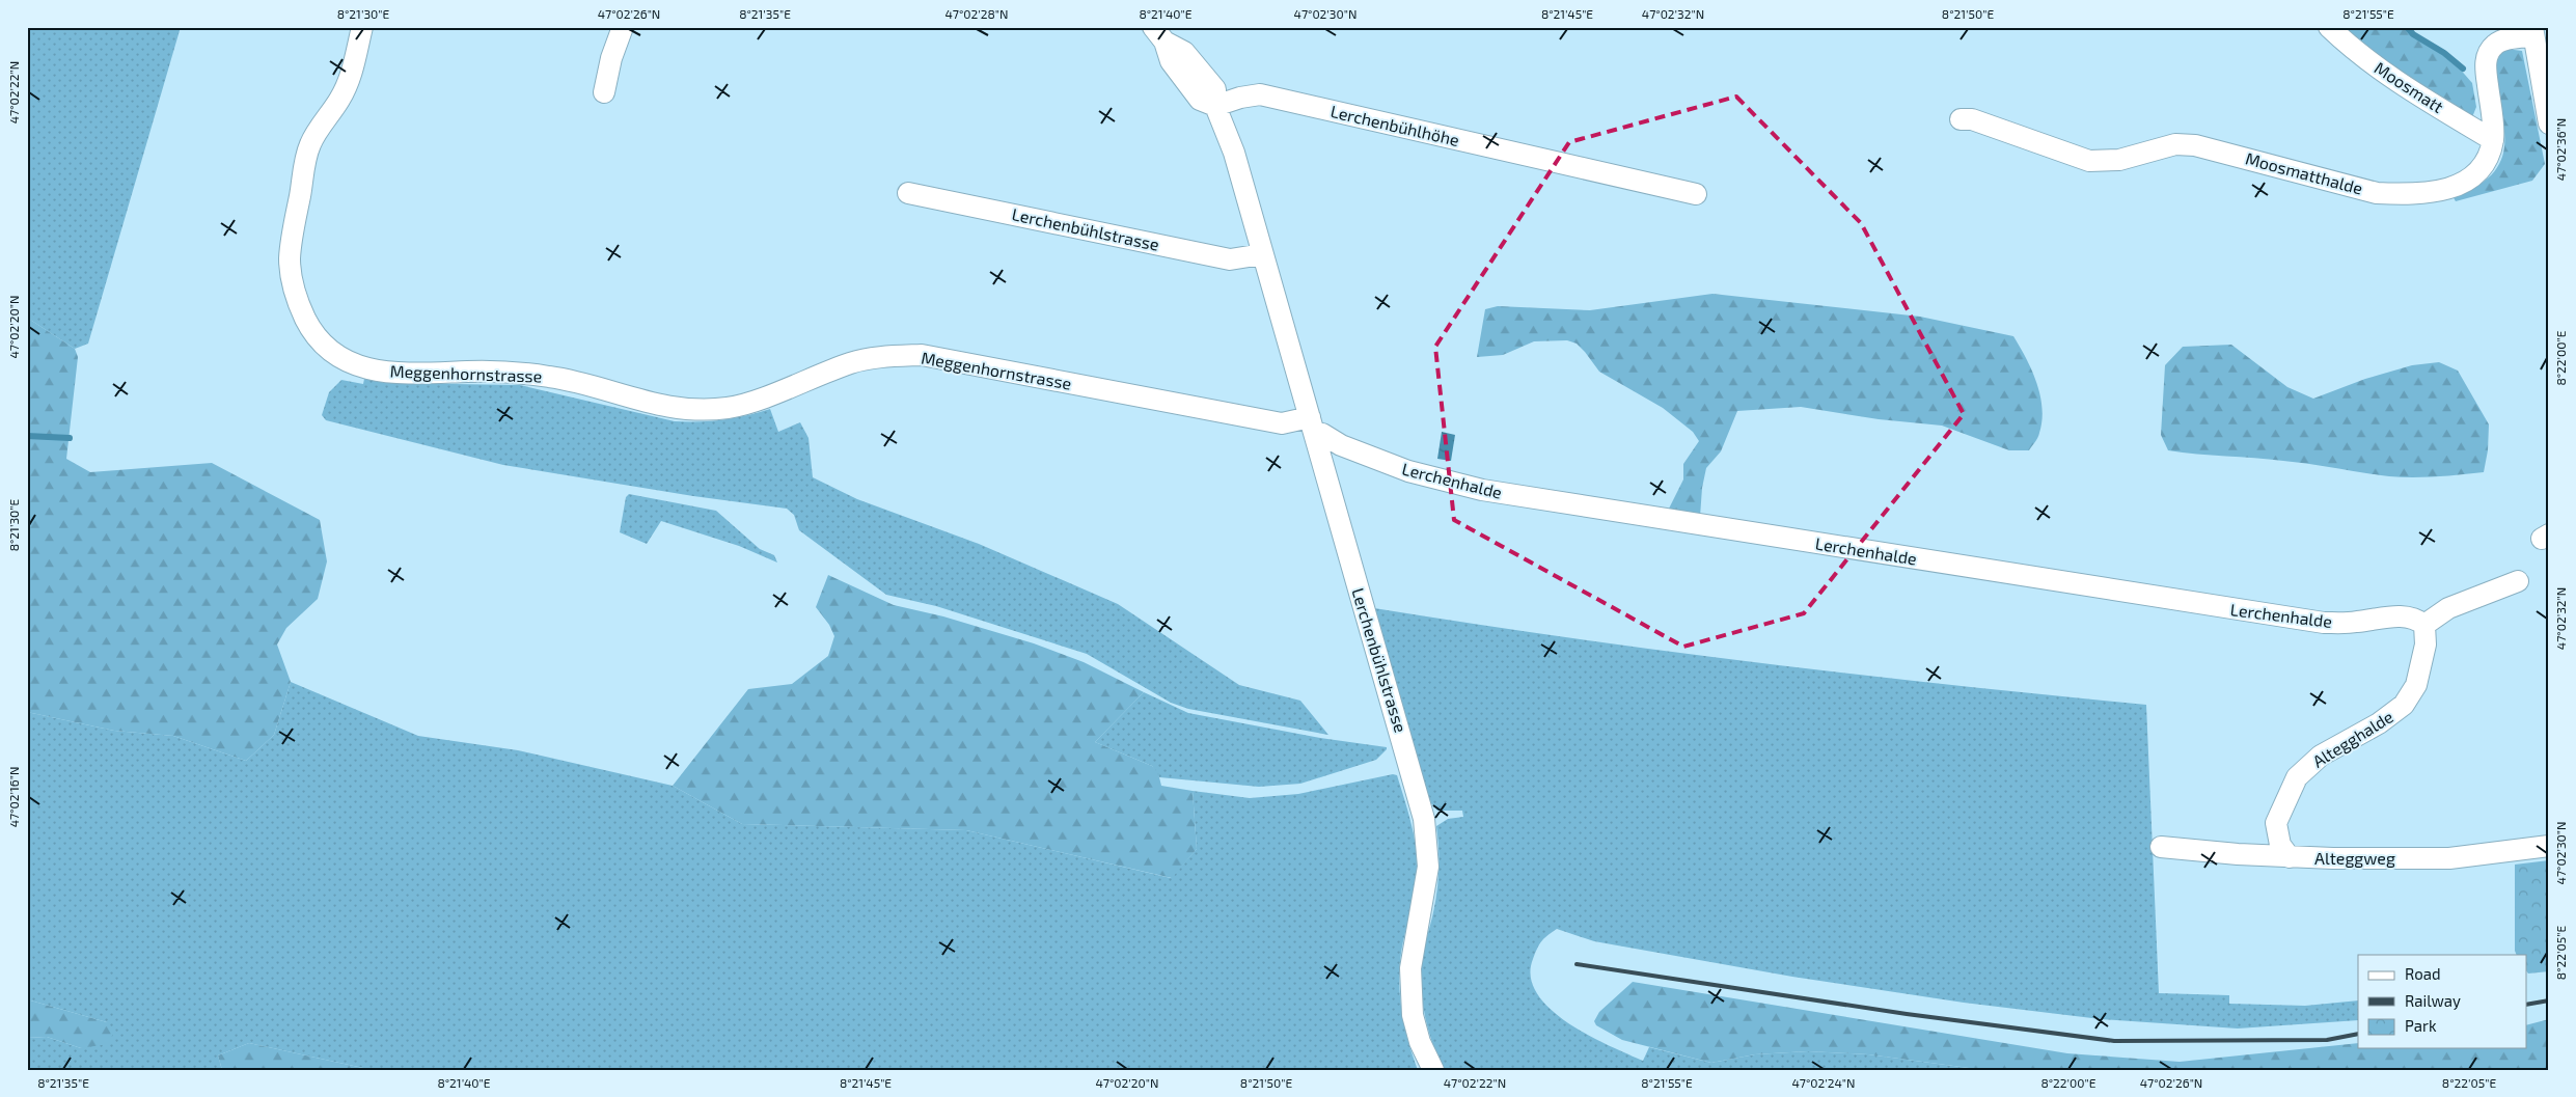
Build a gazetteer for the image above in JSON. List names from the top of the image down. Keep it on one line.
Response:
{"streets":{"street":["Moosmatt","Lerchenbühlhöhe","Moosmatthalde","Lerchenbühlstrasse","Meggenhornstrasse","Lerchenhalde","Altegghalde","Alteggweg"]},"crossings":[["Moosmatt","Moosmatthalde"],["Lerchenbühlhöhe","Lerchenbühlstrasse"],["Lerchenbühlstrasse","Meggenhornstrasse"],["Lerchenbühlstrasse","Lerchenhalde"],["Meggenhornstrasse","Lerchenhalde"],["Lerchenhalde","Altegghalde"],["Altegghalde","Alteggweg"]],"legend":["Road","Railway","Park"],"coordinates":["8°21'30\"E","47°02'26\"N","8°21'35\"E","47°02'28\"N","8°21'40\"E","47°02'30\"N","8°21'45\"E","47°02'32\"N","8°21'50\"E","8°21'55\"E","47°02'22\"N","47°02'36\"N","47°02'20\"N","8°22'00\"E","47°02'16\"N","8°22'05\"E","47°02'24\"N"]}
